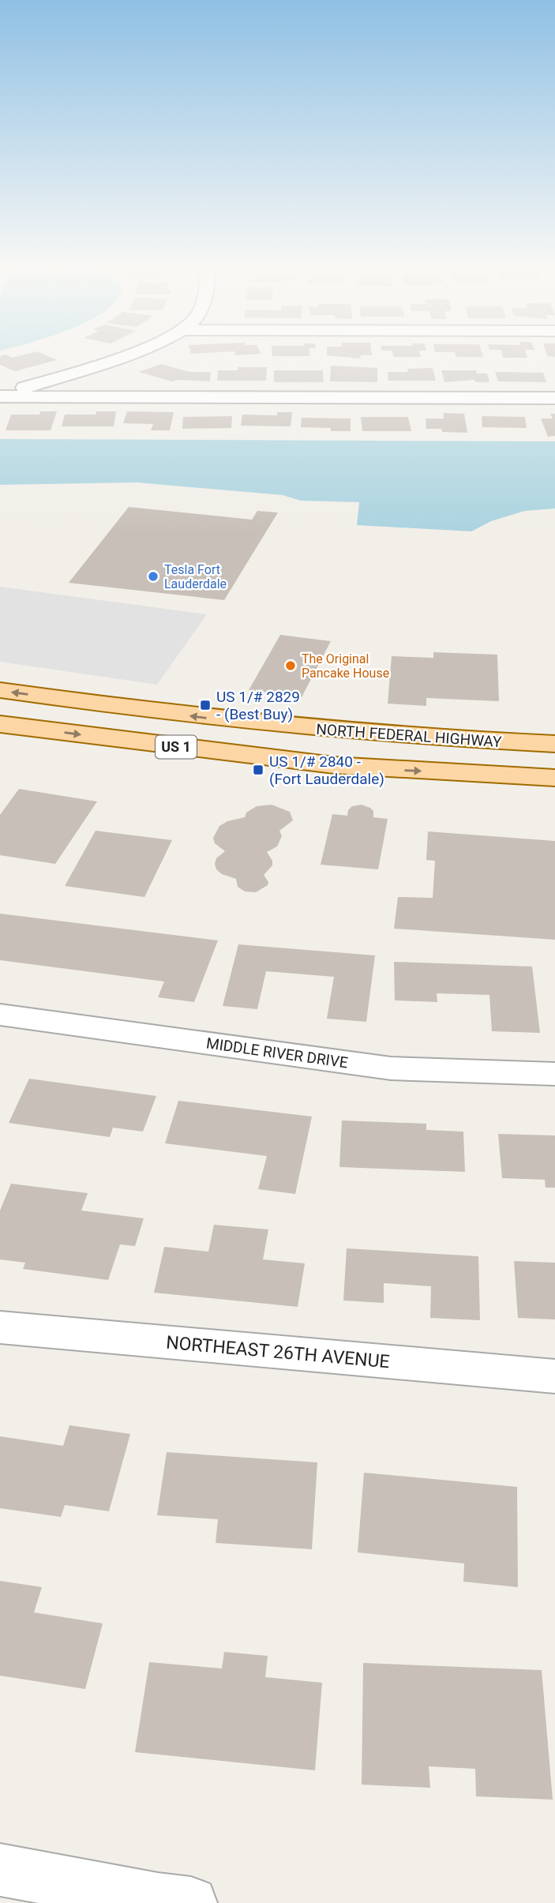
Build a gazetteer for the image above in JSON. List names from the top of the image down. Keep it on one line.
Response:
{"streets":{"main road":["NORTH FEDERAL HIGHWAY","US 1"],"street":["MIDDLE RIVER DRIVE","NORTHEAST 26TH AVENUE"]},"places":{"other":["Tesla Fort Lauderdale","The Original Pancake House"],"transit":["US 1/# 2829 - (Best Buy)","US 1/# 2840 - (Fort Lauderdale)"]}}
